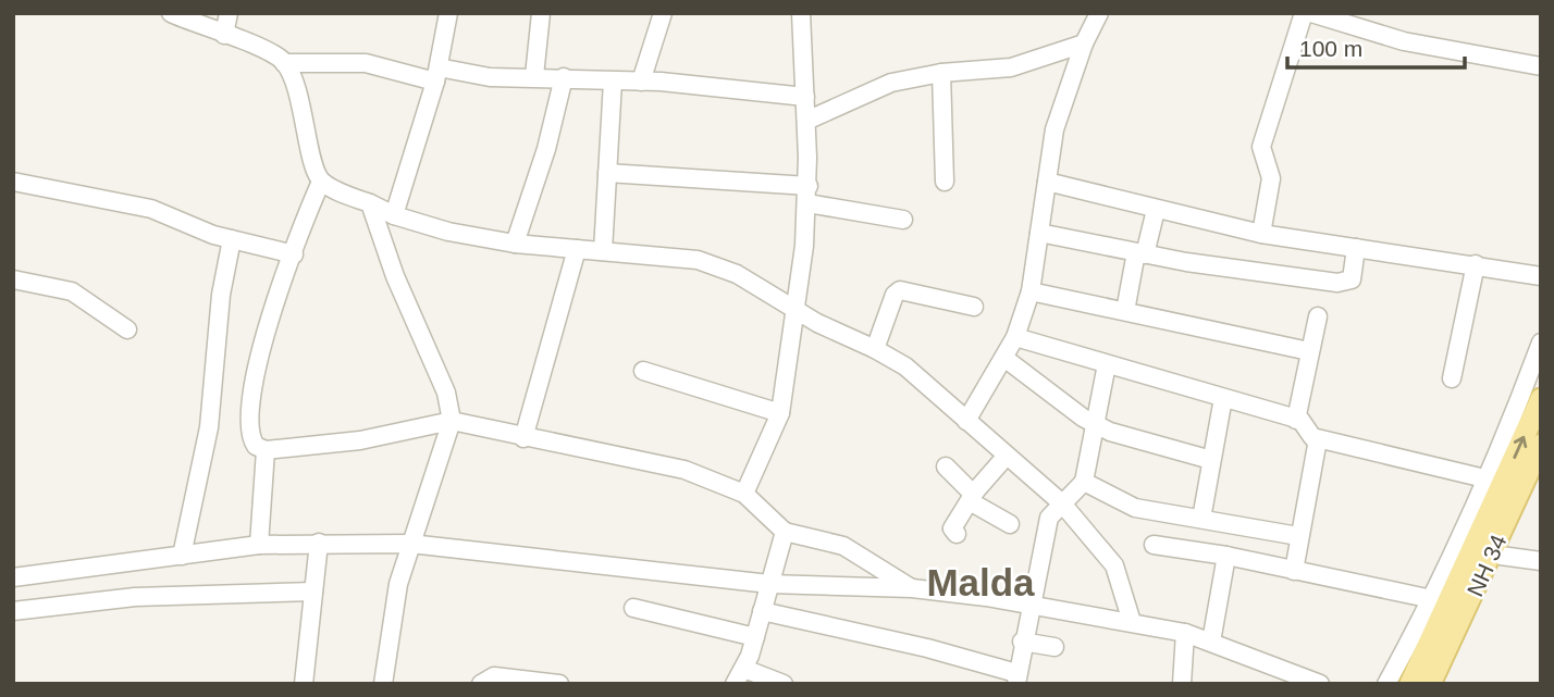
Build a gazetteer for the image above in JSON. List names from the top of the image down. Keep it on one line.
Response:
{"streets":{"main road":["NH 34"]},"districts":["Malda"],"scale_bar":"100 m"}
